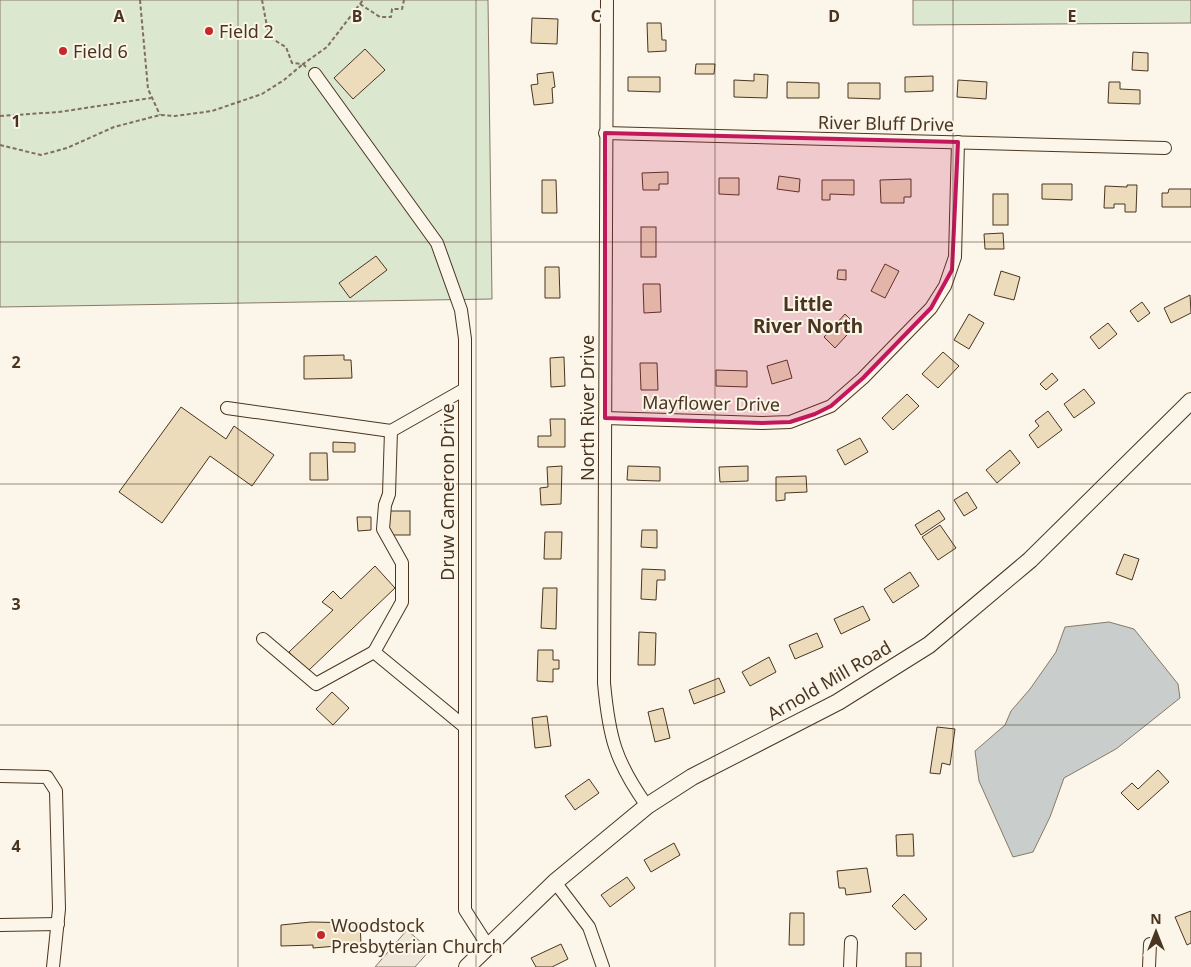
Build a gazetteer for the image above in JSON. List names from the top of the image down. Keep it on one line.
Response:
{"streets":{"main road":["Arnold Mill Road"],"street":["River Bluff Drive","Mayflower Drive","North River Drive","Druw Cameron Drive"]},"crossings":[["River Bluff Drive","Mayflower Drive"],["River Bluff Drive","North River Drive"],["Mayflower Drive","North River Drive"],["North River Drive","Arnold Mill Road"],["Druw Cameron Drive","Arnold Mill Road"]],"districts":["Little River North"],"places":["Field 2","Field 6","Woodstock Presbyterian Church"],"north":"top","grid":{"columns":["A","B","C","D","E"],"rows":["1","2","3","4"]}}
